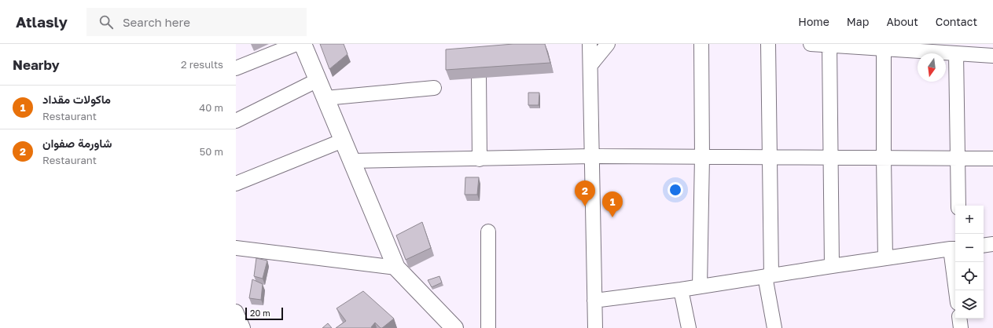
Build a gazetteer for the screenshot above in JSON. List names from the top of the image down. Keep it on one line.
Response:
{"scale_bar":"20 m","north":"bottom","page":{"header":"Atlasly","search":"Search here","nav":["Home","Map","About","Contact"],"heading":["Nearby","2 results"],"list":[{"mark":"1","name":"ماكولات مقداد","note":"Restaurant","value":"40 m"},{"mark":"2","name":"شاورمة صفوان","note":"Restaurant","value":"50 m"}],"pins":["2","1"],"map_buttons":["+","−"],"scale":"20 m"}}
